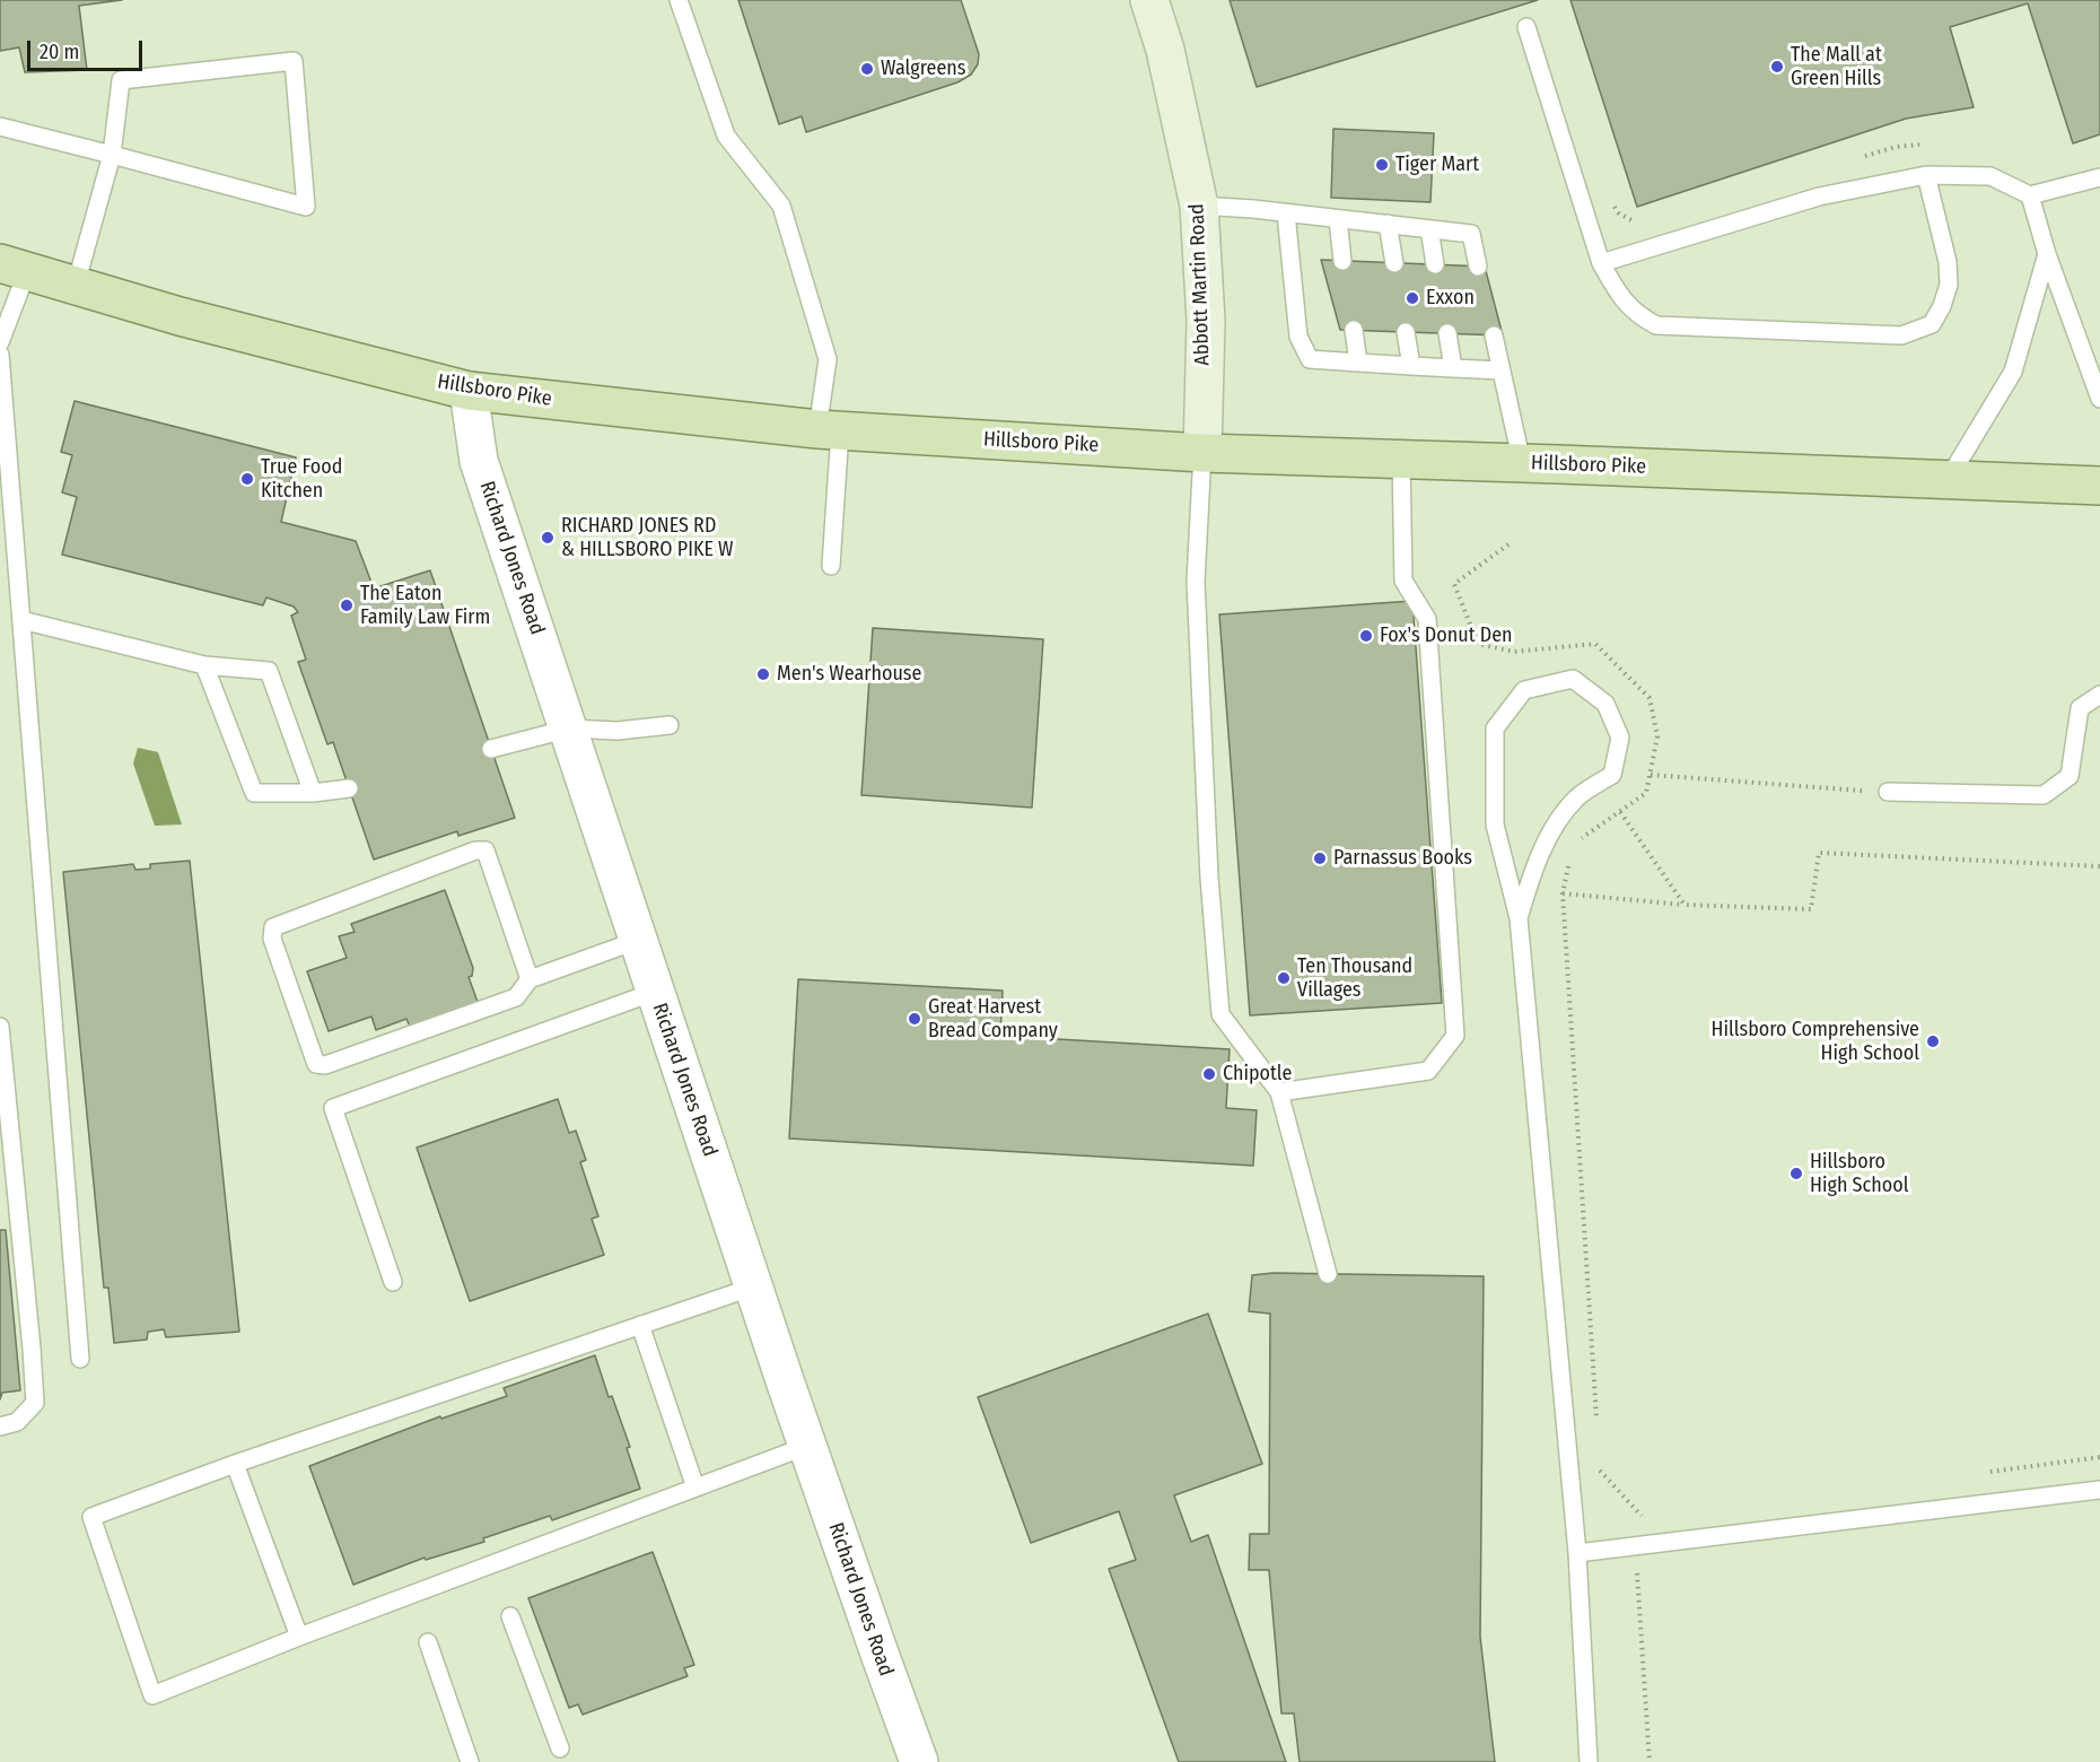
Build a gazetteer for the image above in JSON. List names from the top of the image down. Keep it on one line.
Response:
{"streets":{"main road":["Abbott Martin Road","Hillsboro Pike"],"street":["Richard Jones Road"]},"crossings":[["Abbott Martin Road","Hillsboro Pike"],["Hillsboro Pike","Richard Jones Road"]],"places":["The Mall at Green Hills","Walgreens","Tiger Mart","Exxon","True Food Kitchen","RICHARD JONES RD & HILLSBORO PIKE W","The Eaton Family Law Firm","Fox's Donut Den","Men's Wearhouse","Parnassus Books","Ten Thousand Villages","Great Harvest Bread Company","Hillsboro Comprehensive High School","Chipotle","Hillsboro High School"],"scale_bar":"20 m"}
